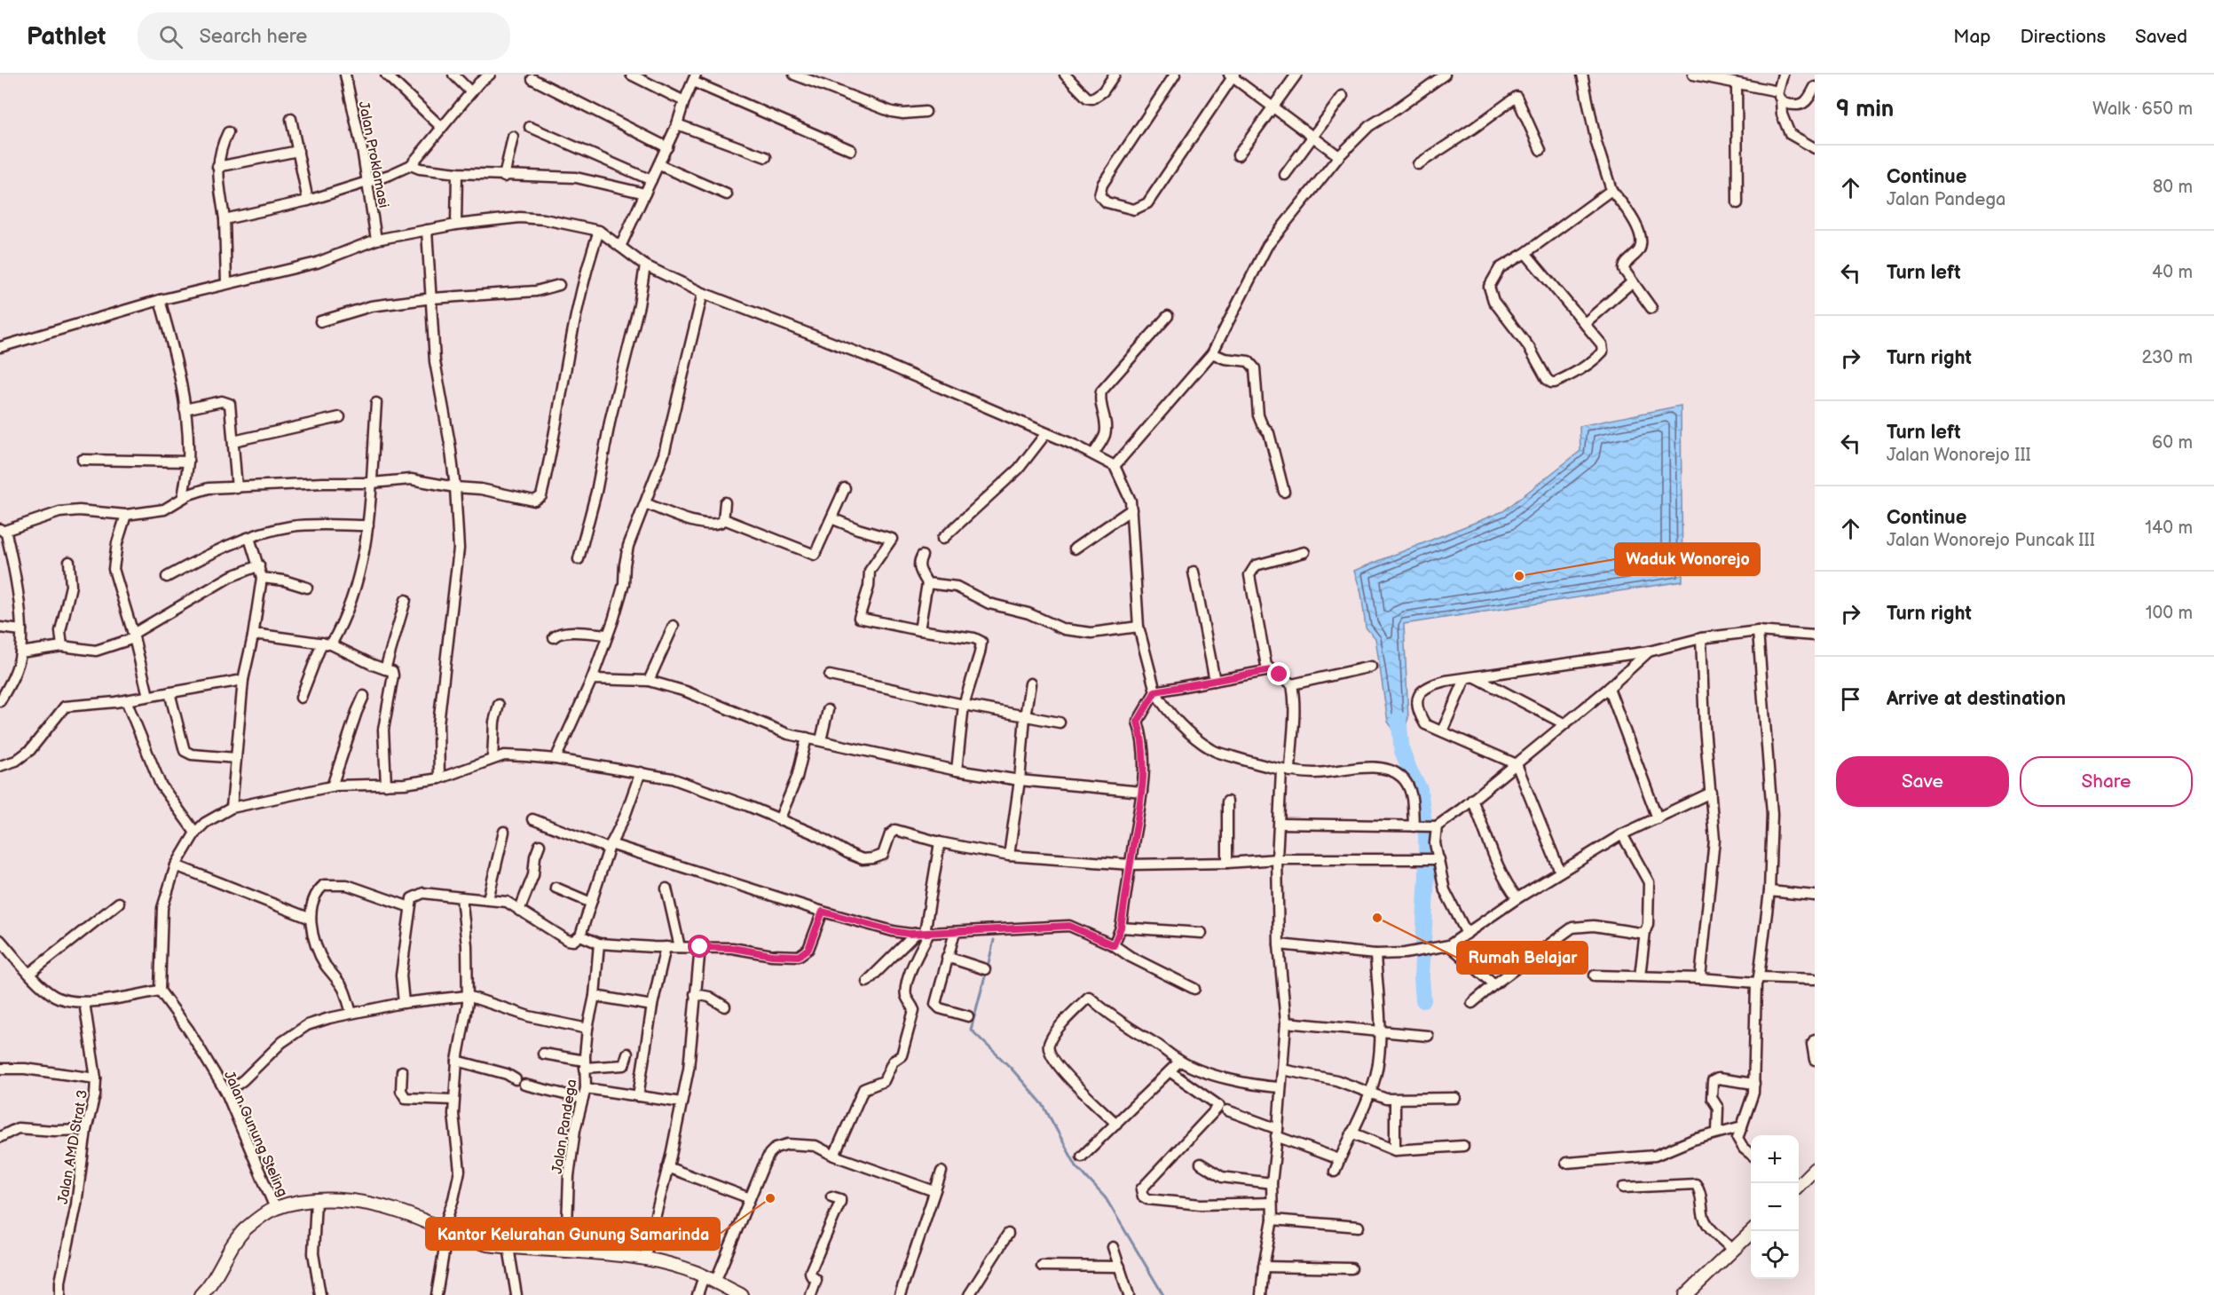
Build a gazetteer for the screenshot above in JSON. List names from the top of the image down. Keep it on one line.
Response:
{"streets":{"street":["Jalan Proklamasi","Jalan Pandega","Jalan Gunung Steling","Jalan AMD Strat 3"]},"places":["Waduk Wonorejo","Rumah Belajar","Kantor Kelurahan Gunung Samarinda"],"page":{"header":"Pathlet","search":"Search here","nav":["Map","Directions","Saved"],"heading":["9 min","Walk · 650 m"],"list":[["Continue","Jalan Pandega","80 m"],["Turn left","40 m"],["Turn right","230 m"],["Turn left","Jalan Wonorejo III","60 m"],["Continue","Jalan Wonorejo Puncak III","140 m"],["Turn right","100 m"],"Arrive at destination"],"buttons":["Save","Share"],"map_buttons":["+","−"]}}
